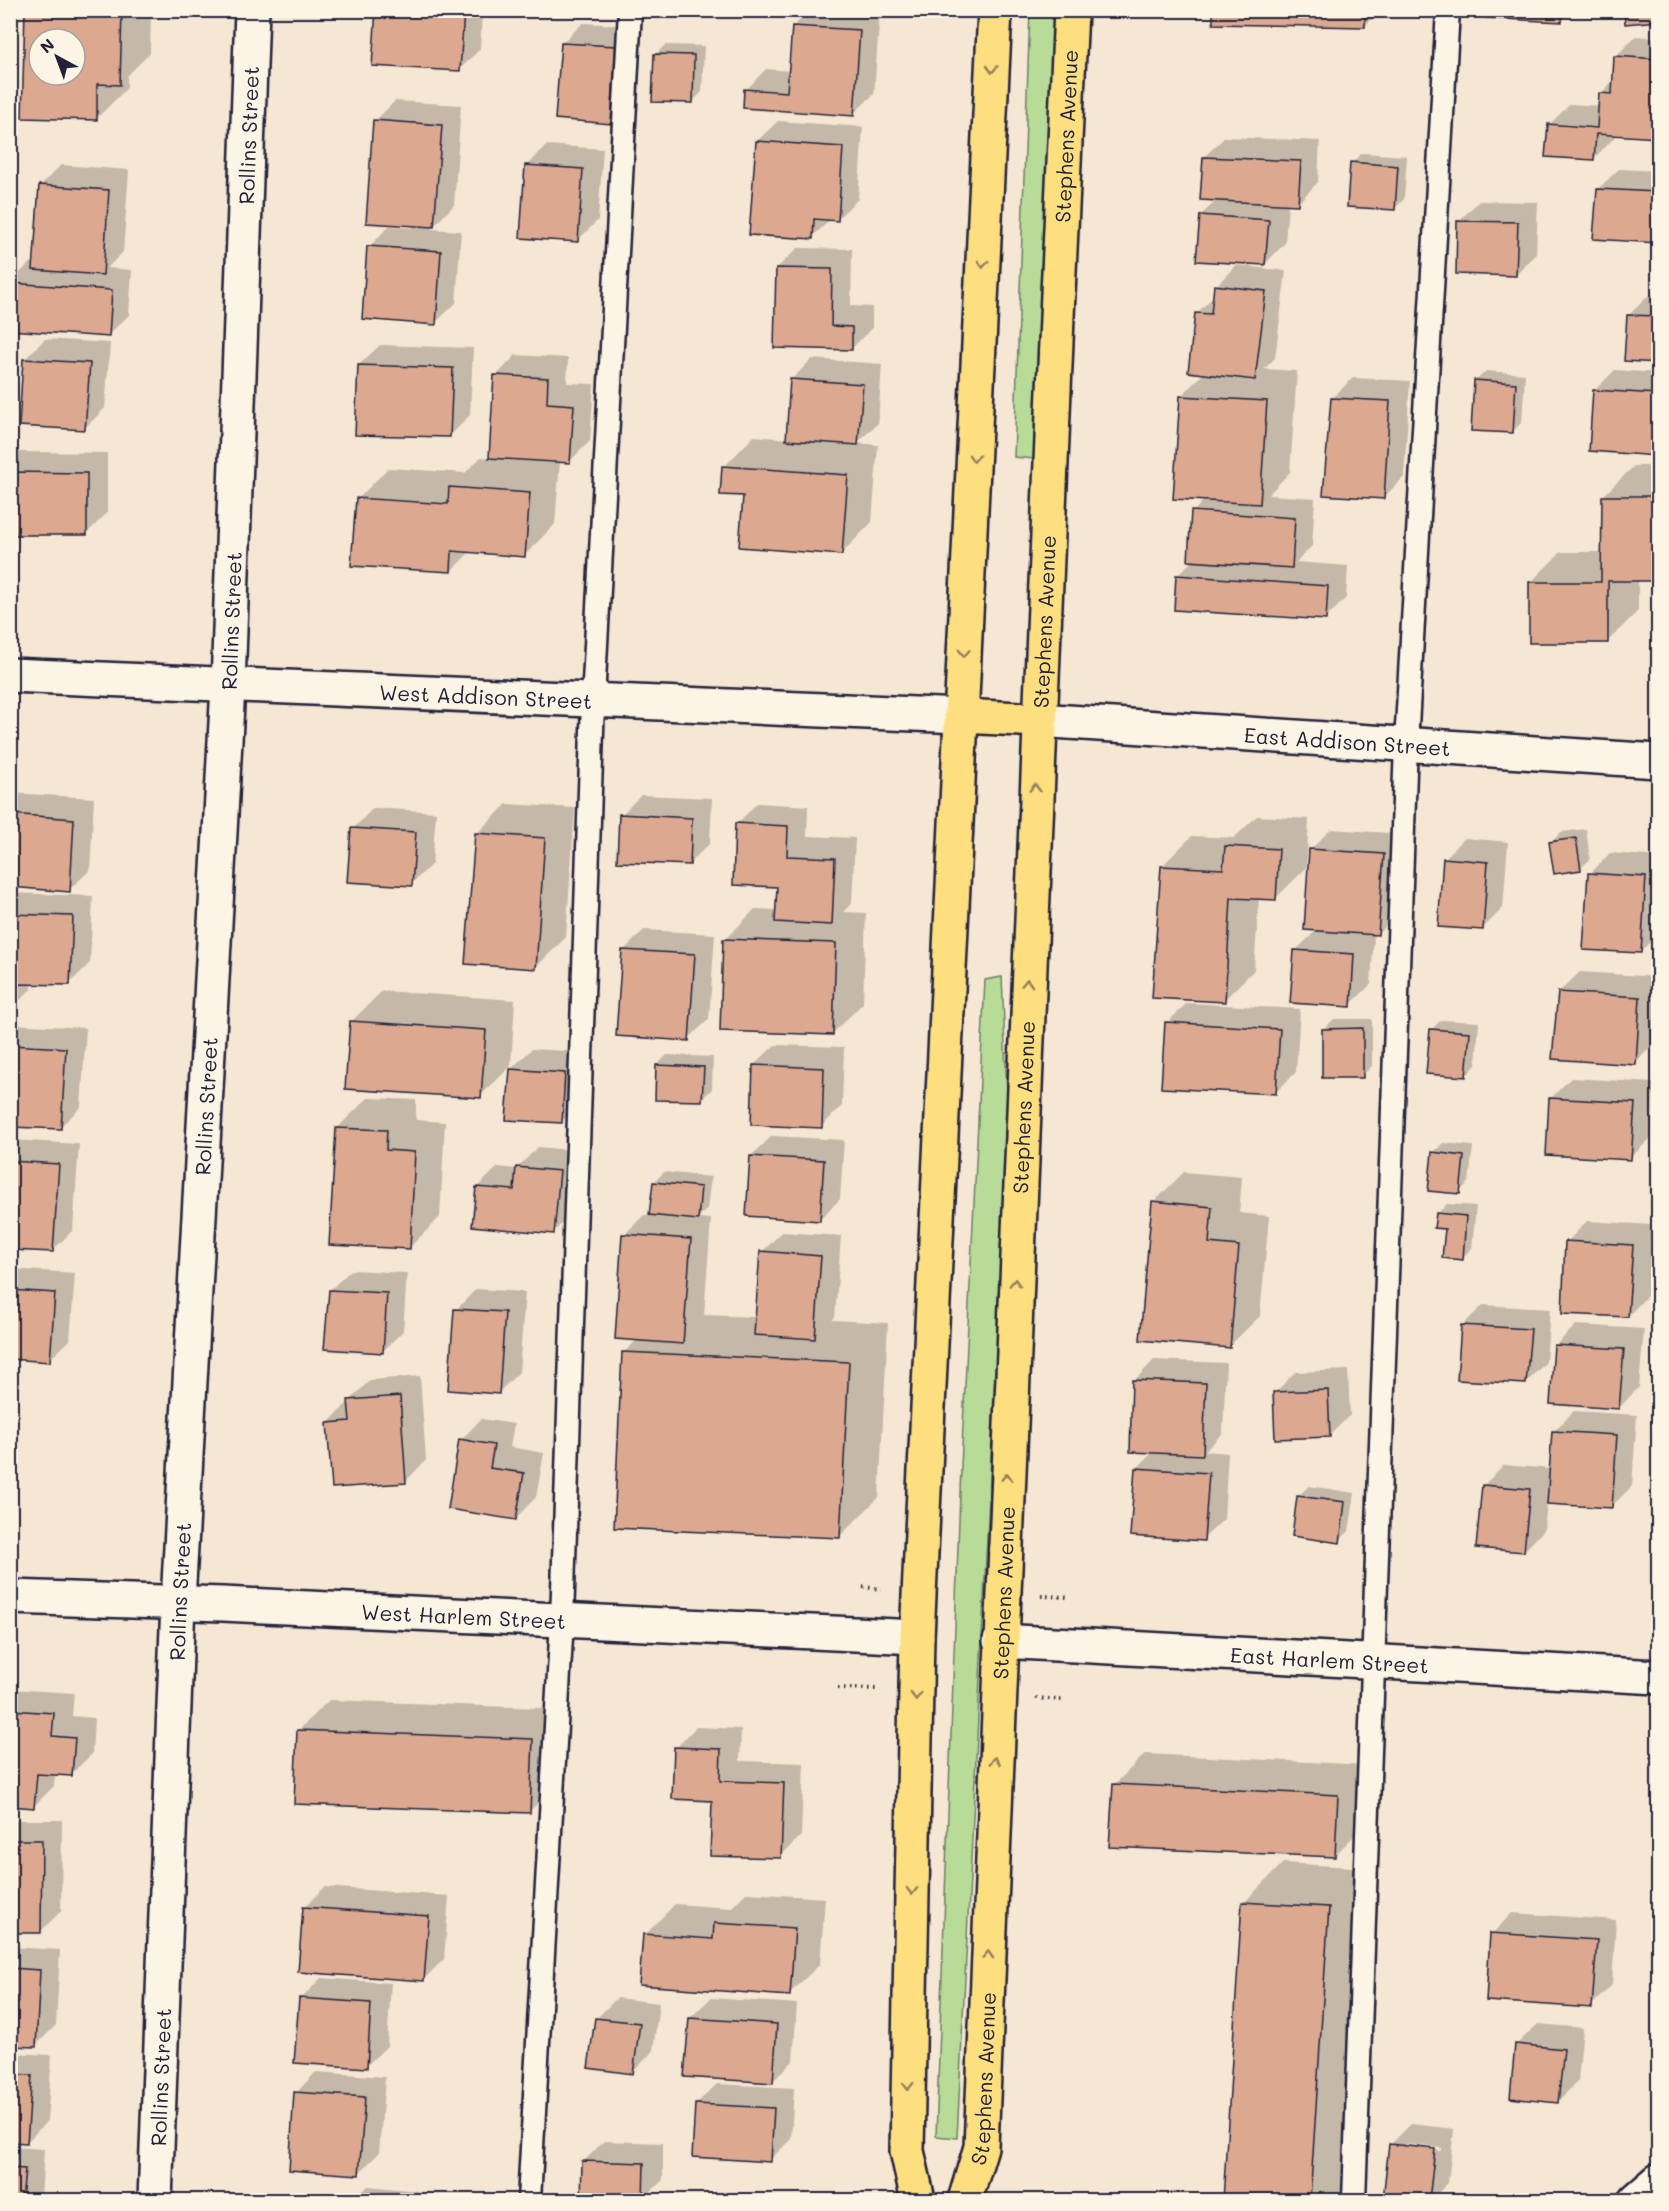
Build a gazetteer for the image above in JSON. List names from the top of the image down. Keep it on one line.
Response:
{"streets":{"main road":["Stephens Avenue"],"street":["Rollins Street","West Addison Street","East Addison Street","West Harlem Street","East Harlem Street"]},"crossings":[["Rollins Street","West Addison Street"],["Rollins Street","West Harlem Street"],["Stephens Avenue","East Addison Street"],["Stephens Avenue","East Harlem Street"]],"north":"top left"}
